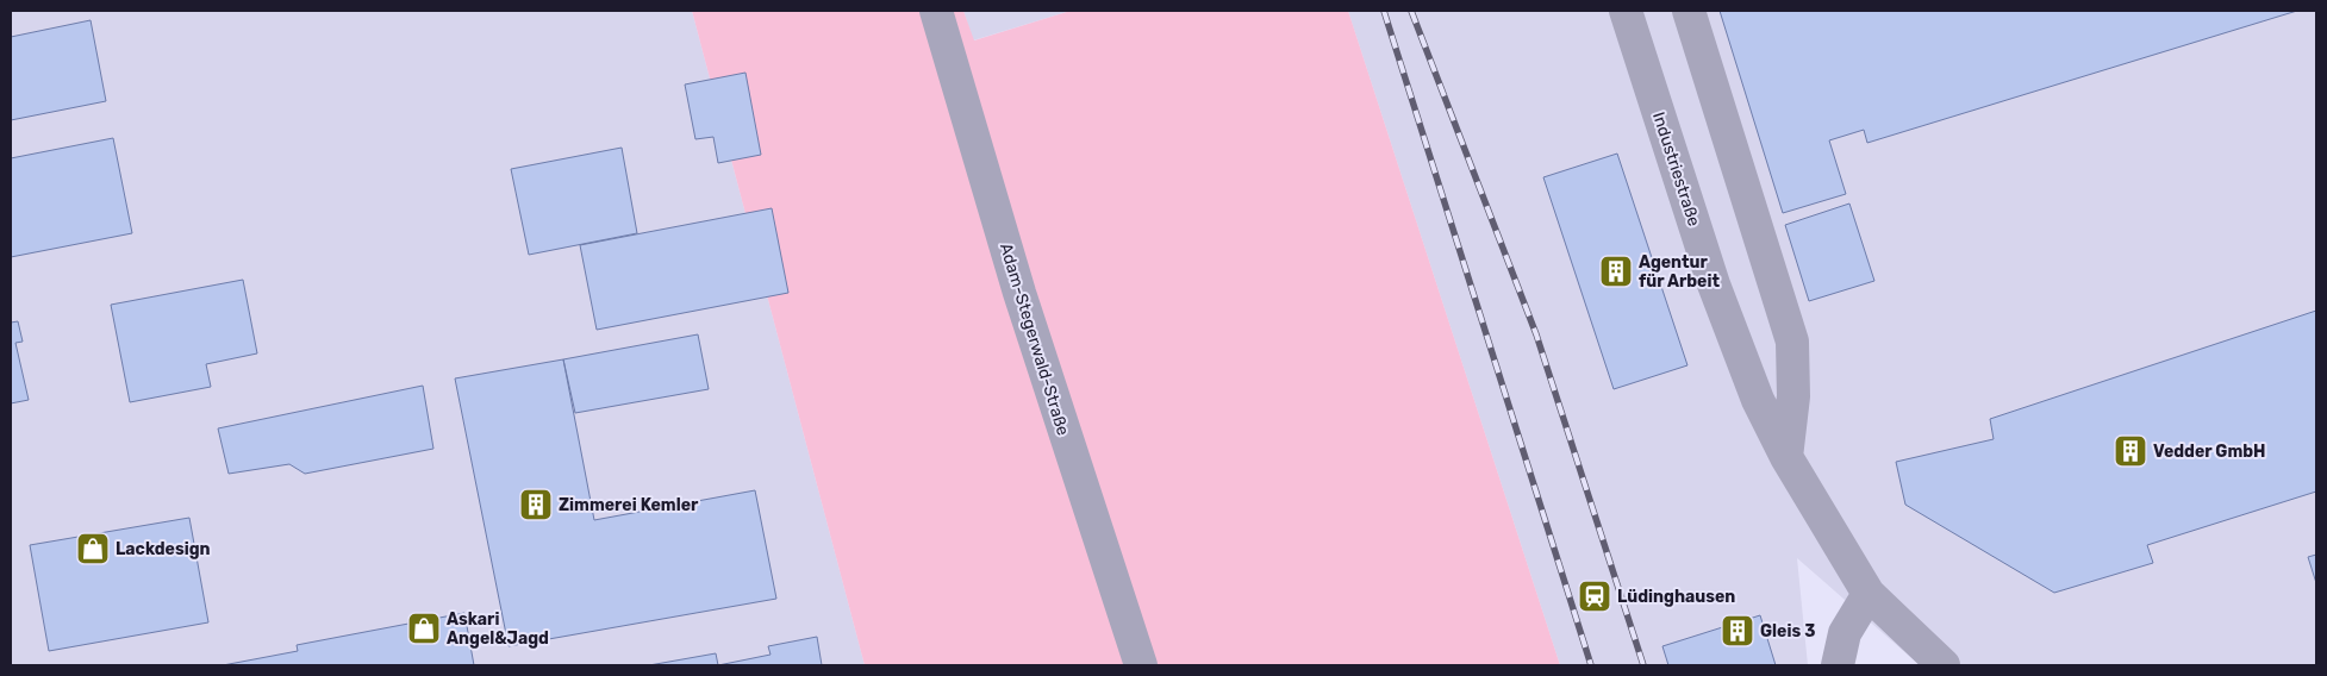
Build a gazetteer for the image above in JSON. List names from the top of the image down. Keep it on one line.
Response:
{"streets":{"street":["Industriestraße","Adam-Stegerwald-Straße"]},"places":{"building":["Agentur für Arbeit","Vedder GmbH","Zimmerei Kemler","Gleis 3"],"shop":["Lackdesign","Askari Angel&Jagd"],"station":["Lüdinghausen"]}}
